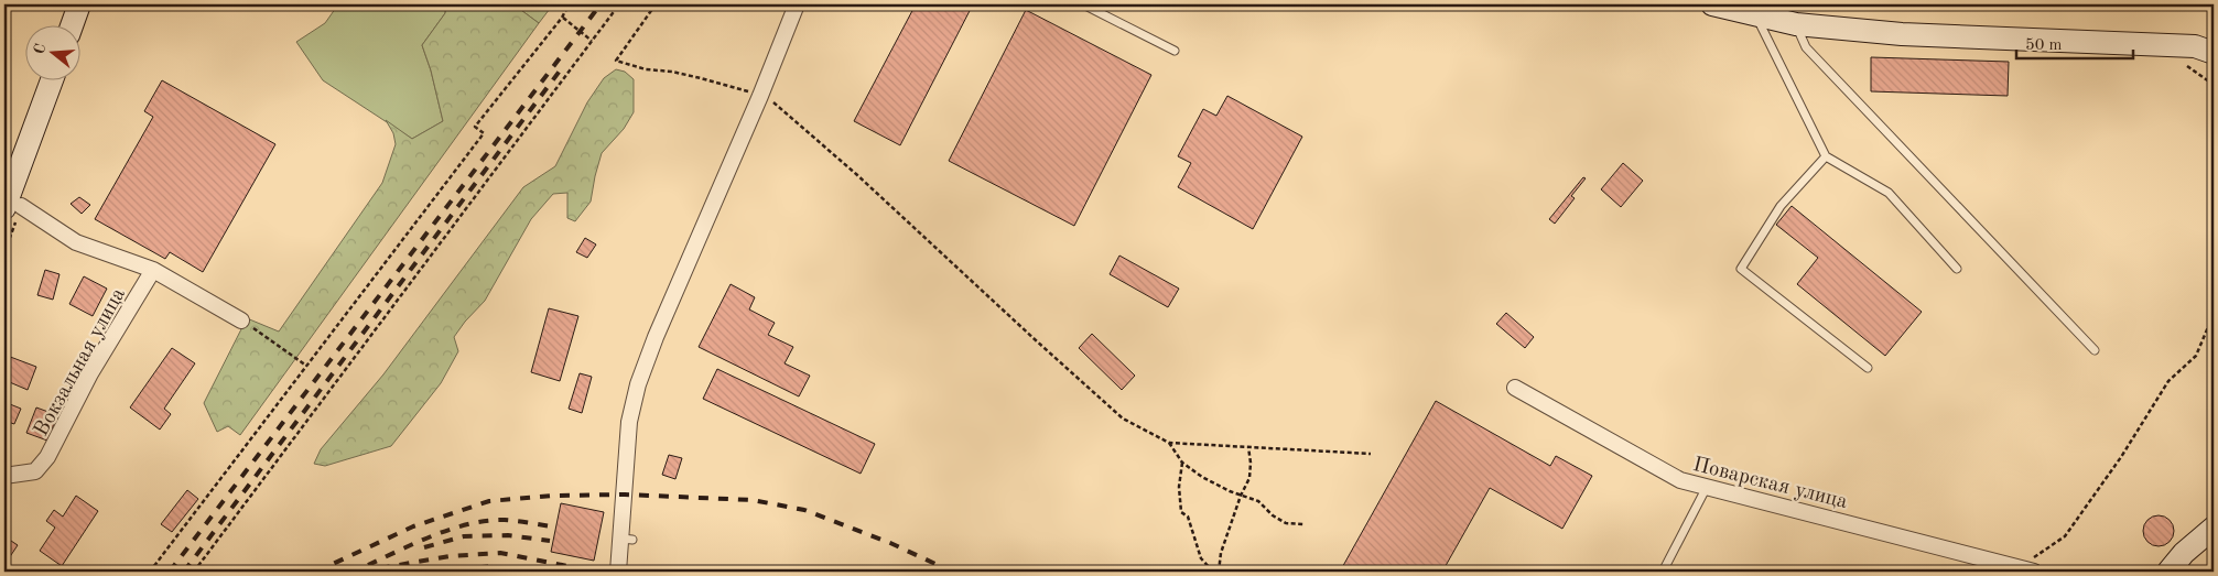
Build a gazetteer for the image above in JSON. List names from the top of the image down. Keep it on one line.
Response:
{"streets":{"street":["Вокзальная улица","Поварская улица"]},"scale_bar":"50 m","north":"left"}
